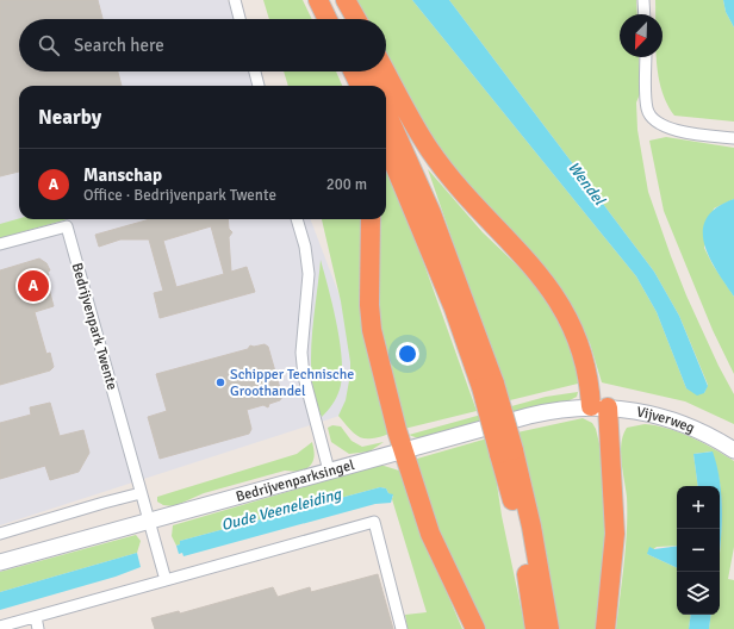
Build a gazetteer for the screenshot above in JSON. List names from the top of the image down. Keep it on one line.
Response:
{"streets":{"street":["Bedrijvenpark Twente","Vijverweg","Bedrijvenparksingel"]},"crossings":[["Bedrijvenpark Twente","Bedrijvenparksingel"],["Vijverweg","Bedrijvenparksingel"]],"water":["Wendel","Oude Veeneleiding"],"places":["Schipper Technische Groothandel"],"north":"bottom left","page":{"search":"Search here","heading":"Nearby","list":[{"mark":"A","name":"Manschap","note":"Office · Bedrijvenpark Twente","value":"200 m"}],"pins":"A","map_buttons":["+","−"]}}
